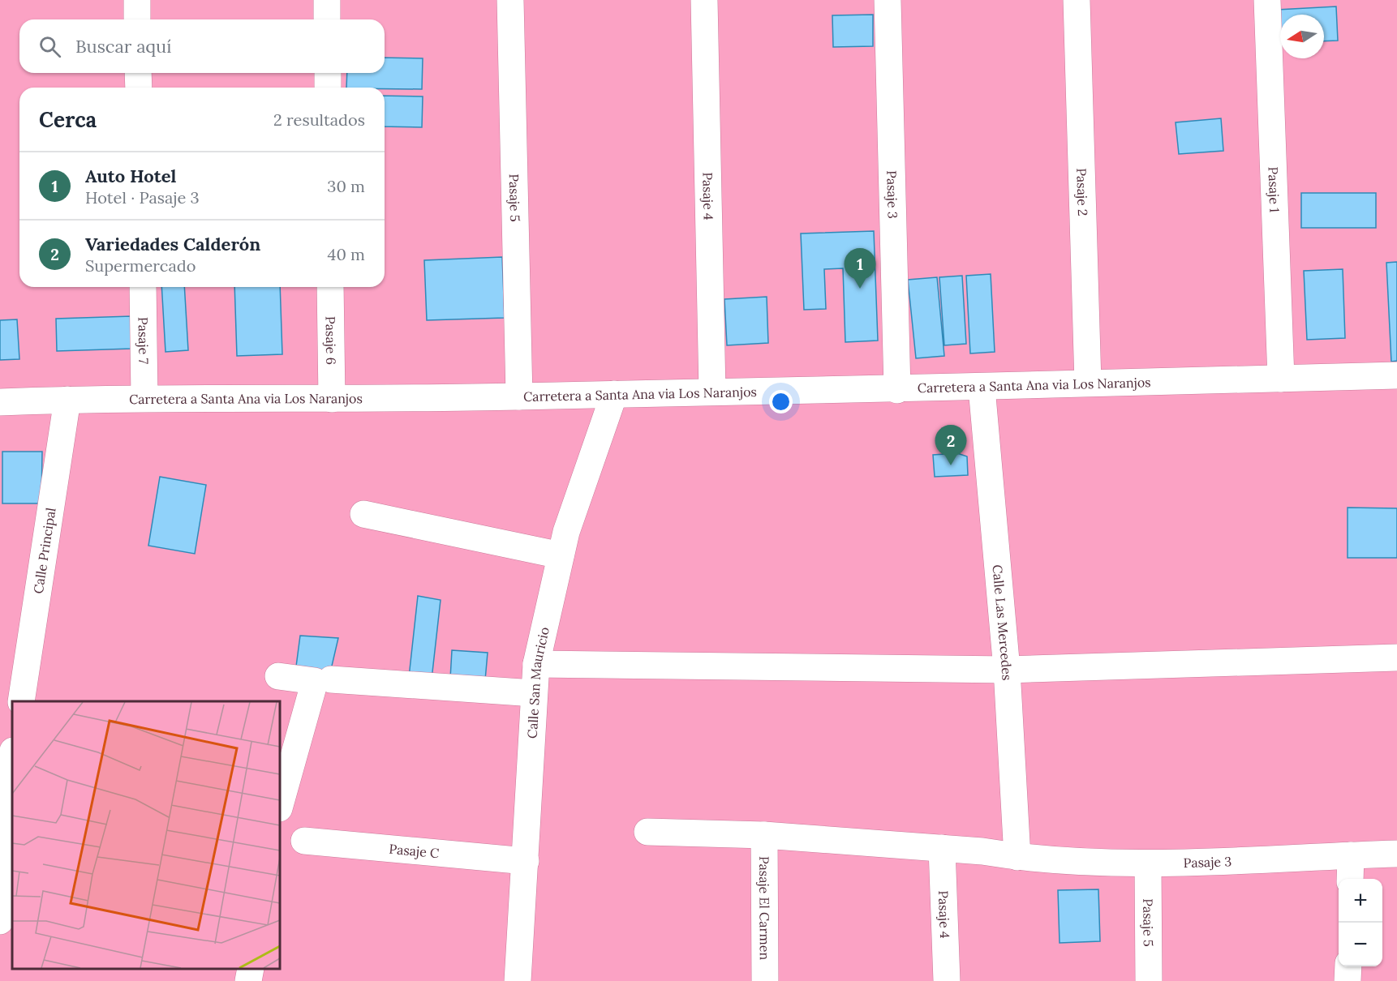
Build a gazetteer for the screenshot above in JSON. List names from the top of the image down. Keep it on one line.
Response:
{"streets":{"street":["Pasaje 1","Pasaje 2","Pasaje 3","Pasaje 4","Pasaje 5","Pasaje 7","Pasaje 6","Carretera a Santa Ana via Los Naranjos","Calle Principal","Calle Las Mercedes","Calle San Mauricio","Pasaje C","Pasaje El Carmen"]},"crossings":[["Pasaje 1","Carretera a Santa Ana via Los Naranjos"],["Pasaje 2","Carretera a Santa Ana via Los Naranjos"],["Pasaje 3","Pasaje 4"],["Pasaje 3","Pasaje 5"],["Pasaje 3","Carretera a Santa Ana via Los Naranjos"],["Pasaje 3","Calle Las Mercedes"],["Pasaje 3","Pasaje El Carmen"],["Pasaje 4","Carretera a Santa Ana via Los Naranjos"],["Pasaje 5","Carretera a Santa Ana via Los Naranjos"],["Pasaje 7","Carretera a Santa Ana via Los Naranjos"],["Pasaje 6","Carretera a Santa Ana via Los Naranjos"],["Carretera a Santa Ana via Los Naranjos","Calle Principal"],["Carretera a Santa Ana via Los Naranjos","Calle Las Mercedes"],["Carretera a Santa Ana via Los Naranjos","Calle San Mauricio"],["Calle San Mauricio","Pasaje C"]],"north":"left","page":{"search":"Buscar aquí","heading":["Cerca","2 resultados"],"list":[{"mark":"1","name":"Auto Hotel","note":"Hotel · Pasaje 3","value":"30 m"},{"mark":"2","name":"Variedades Calderón","note":"Supermercado","value":"40 m"}],"pins":["1","2"],"map_buttons":["+","−"]}}
